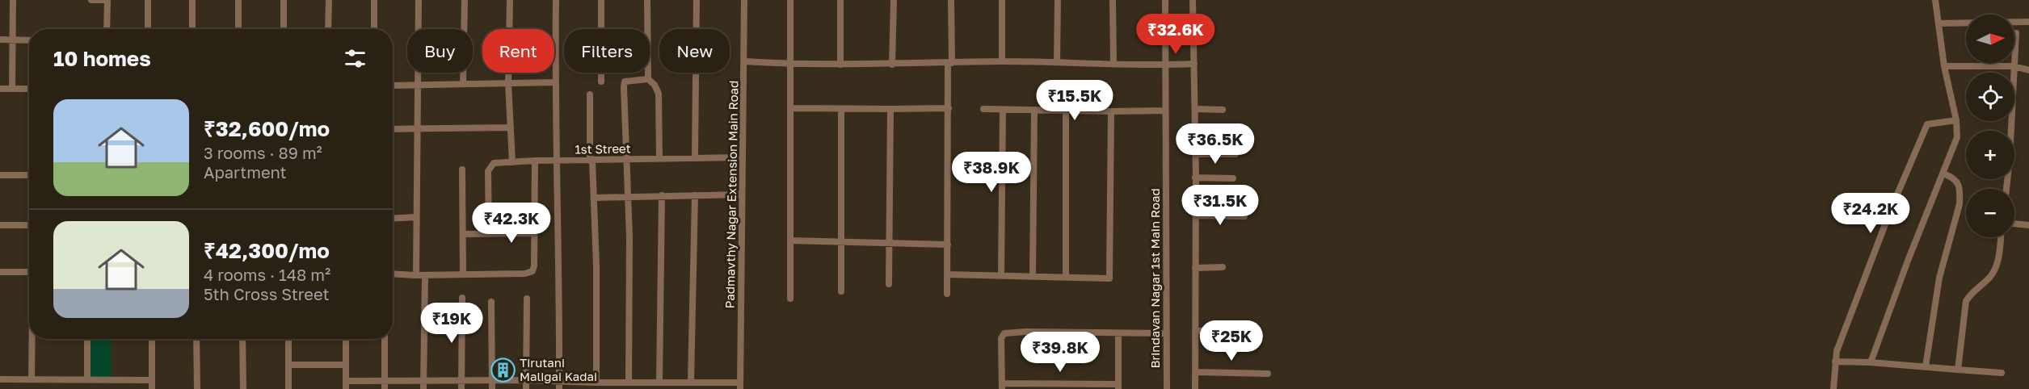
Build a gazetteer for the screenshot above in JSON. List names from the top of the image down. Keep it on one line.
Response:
{"streets":{"street":["1st Street","Padmavthy Nagar Extension Main Road","Brindavan Nagar 1st Main Road"]},"crossings":[["1st Street","Padmavthy Nagar Extension Main Road"]],"places":{"building":["Tirutani Maligai Kadai"]},"north":"right","page":{"price":["₹32.6K","₹15.5K","₹36.5K","₹38.9K","₹31.5K","₹24.2K","₹42.3K","₹19K","₹25K","₹39.8K"],"map_buttons":["+","−"],"chip":["Buy","Rent","Filters","New"],"heading":"10 homes","list":[{"name":"₹32,600/mo","note":"3 rooms · 89 m² · Apartment"},{"name":"₹42,300/mo","note":"4 rooms · 148 m² · 5th Cross Street"}]}}
